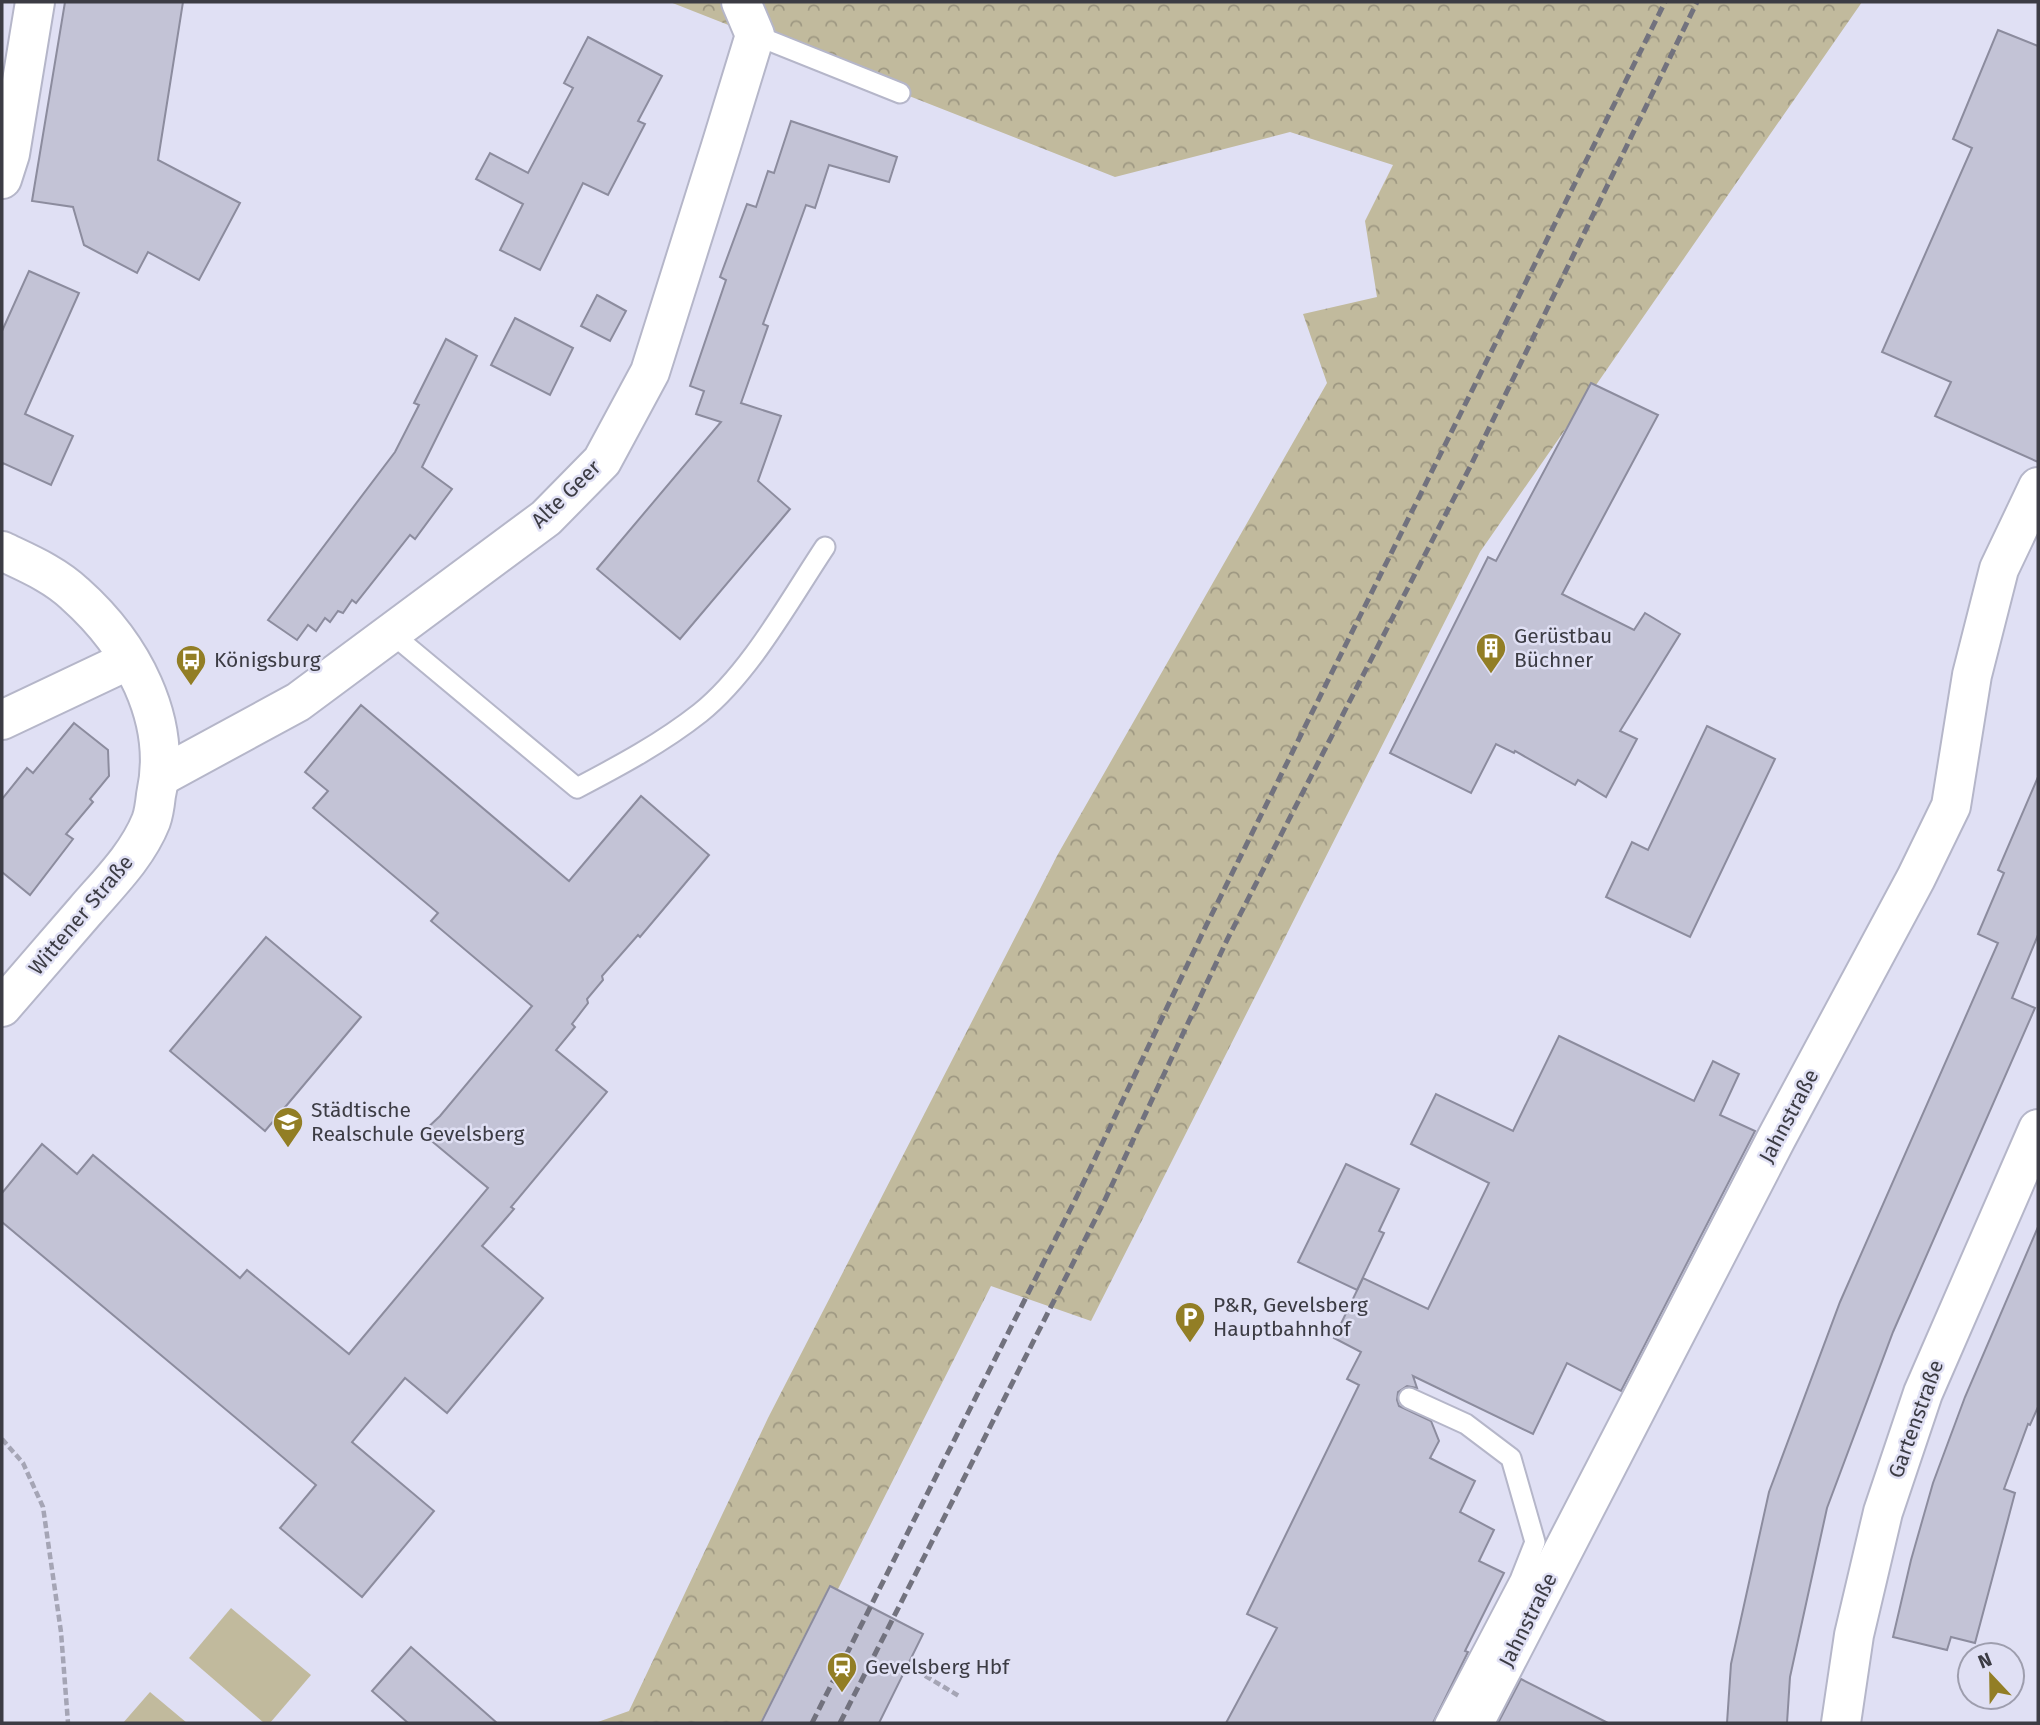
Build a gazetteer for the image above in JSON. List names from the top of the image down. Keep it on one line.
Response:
{"streets":{"street":["Alte Geer","Wittener Straße","Jahnstraße","Gartenstraße"]},"crossings":[["Alte Geer","Wittener Straße"]],"places":{"building":["Gerüstbau Büchner"],"bus stop":["Königsburg"],"school or university":["Städtische Realschule Gevelsberg"],"parking":["P&R, Gevelsberg Hauptbahnhof"],"station":["Gevelsberg Hbf"]},"north":"top"}
